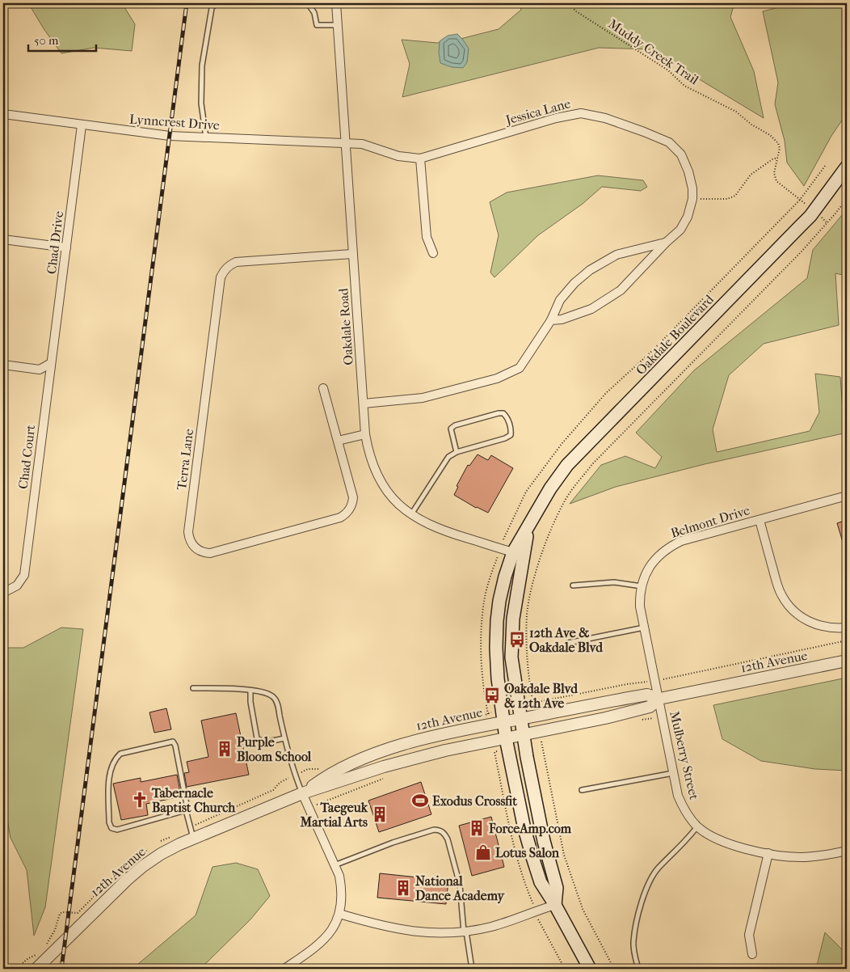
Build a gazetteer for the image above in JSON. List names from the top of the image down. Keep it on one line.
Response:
{"streets":{"main road":["Oakdale Boulevard"],"street":["Jessica Lane","Lynncrest Drive","Chad Drive","Oakdale Road","Chad Court","Terra Lane","Belmont Drive","12th Avenue","Mulberry Street"],"path":["Muddy Creek Trail"]},"crossings":[["Jessica Lane","Lynncrest Drive"],["Jessica Lane","Oakdale Road"],["Lynncrest Drive","Chad Drive"],["Lynncrest Drive","Oakdale Road"],["Chad Drive","Chad Court"],["Oakdale Road","Oakdale Boulevard"],["Oakdale Road","Terra Lane"],["Oakdale Boulevard","12th Avenue"],["Belmont Drive","12th Avenue"],["Belmont Drive","Mulberry Street"],["12th Avenue","Mulberry Street"]],"places":{"bus stop":["12th Ave & Oakdale Blvd","Oakdale Blvd & 12th Ave"],"building":["Purple Bloom School","Taegeuk Martial Arts","ForceAmp.com","National Dance Academy"],"church":["Tabernacle Baptist Church"],"sports":["Exodus Crossfit"],"shop":["Lotus Salon"]},"scale_bar":"50 m"}
